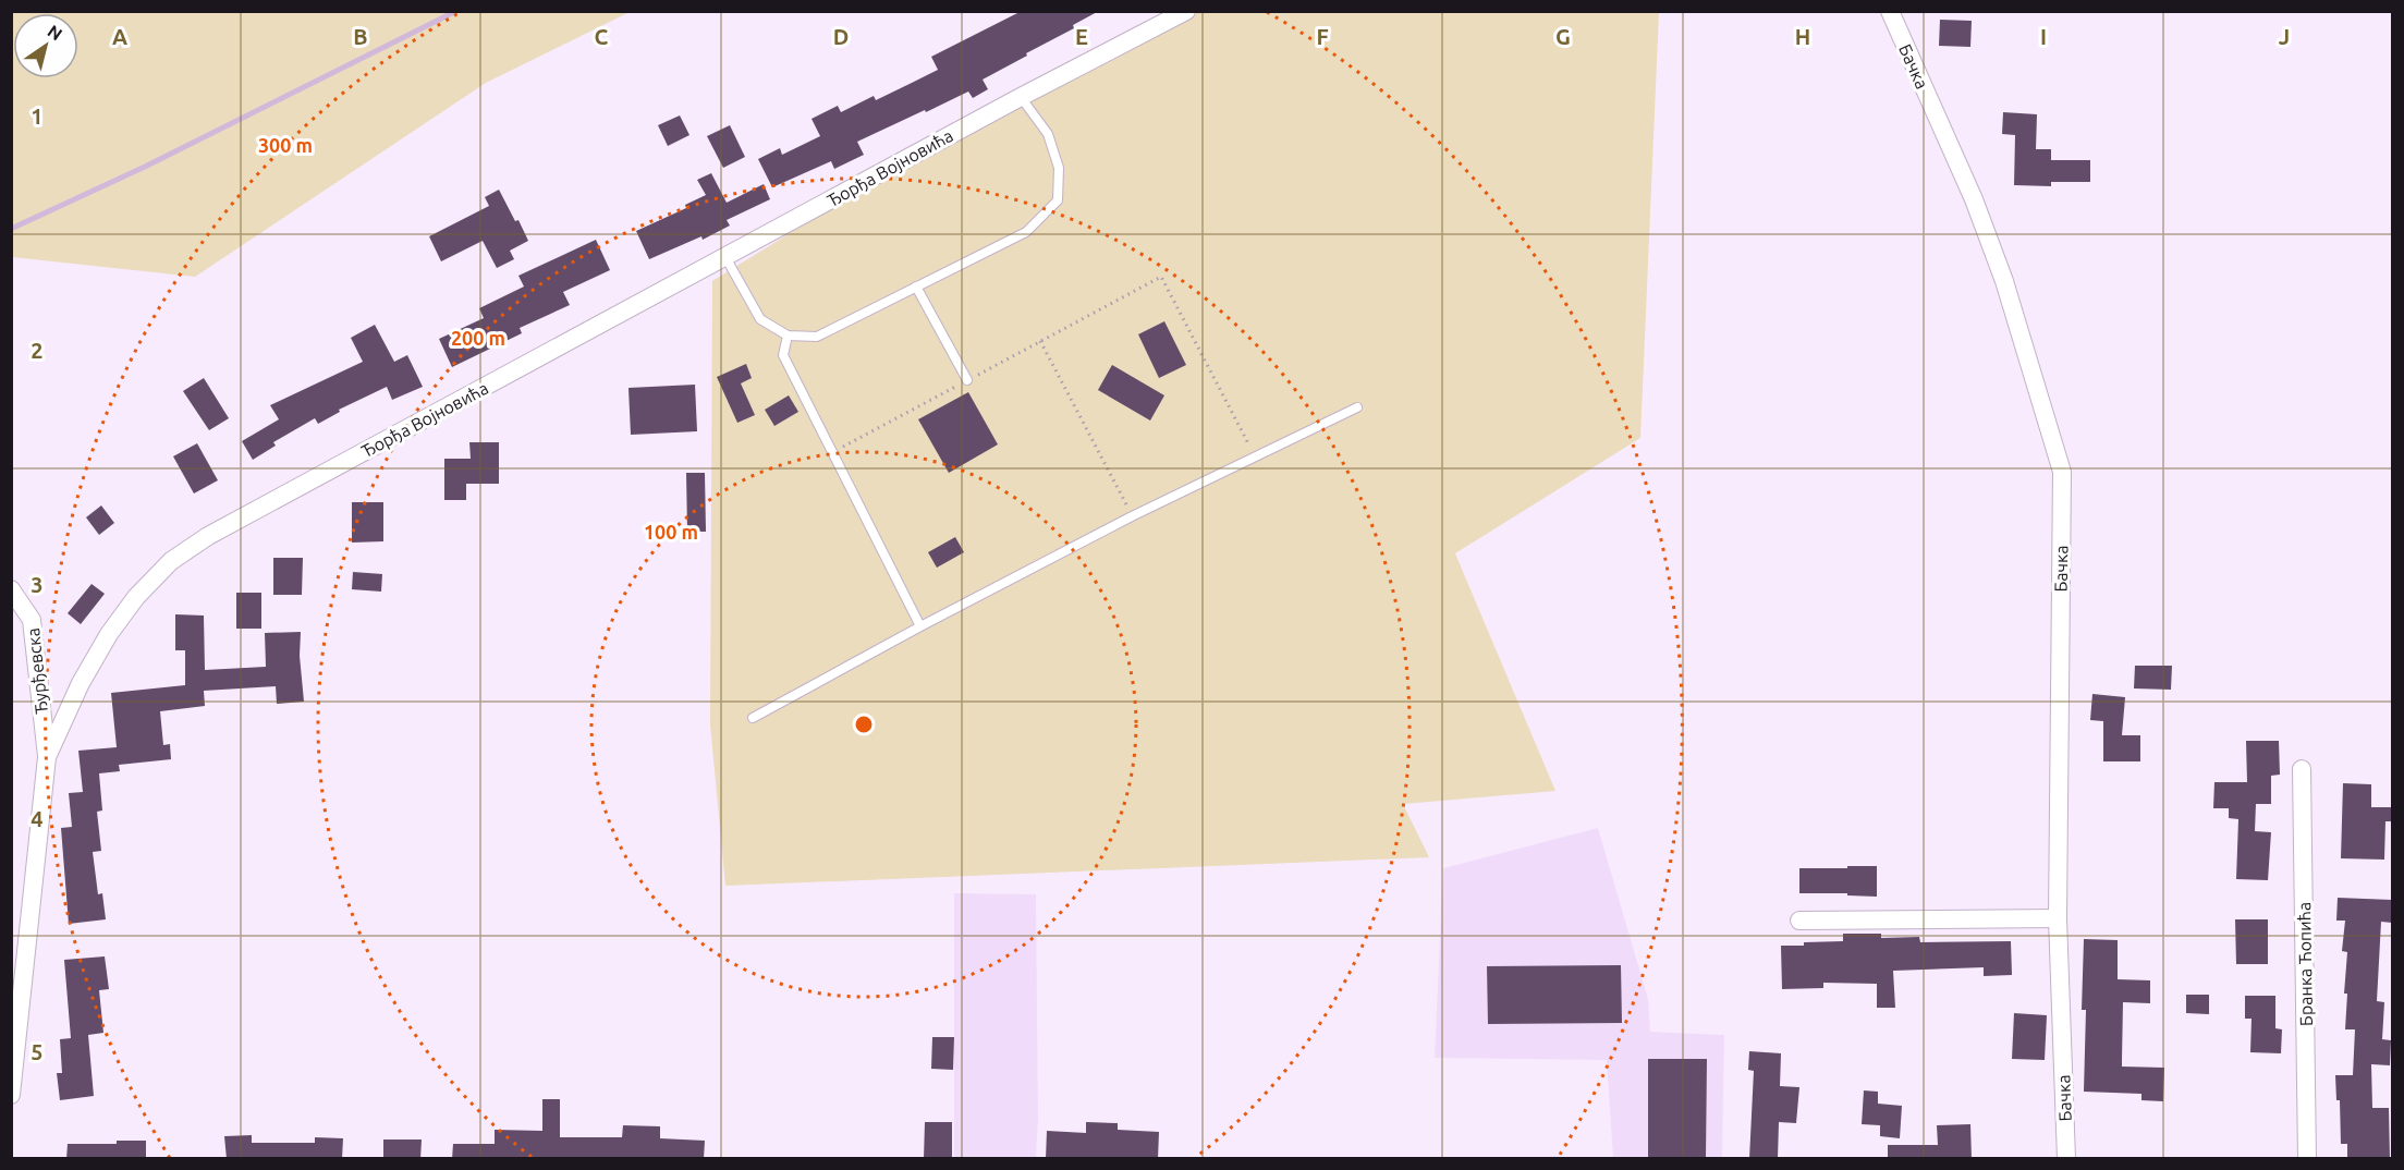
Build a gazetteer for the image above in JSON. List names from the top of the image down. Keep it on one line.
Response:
{"streets":{"street":["Бачка","Ђорђа Војновића","Ђурђевска","Бранка Ћопића"]},"crossings":[["Ђорђа Војновића","Ђурђевска"]],"north":"top right","grid":{"columns":["A","B","C","D","E","F","G","H","I","J"],"rows":["1","2","3","4","5"]},"rings":["300 m","200 m","100 m"]}
